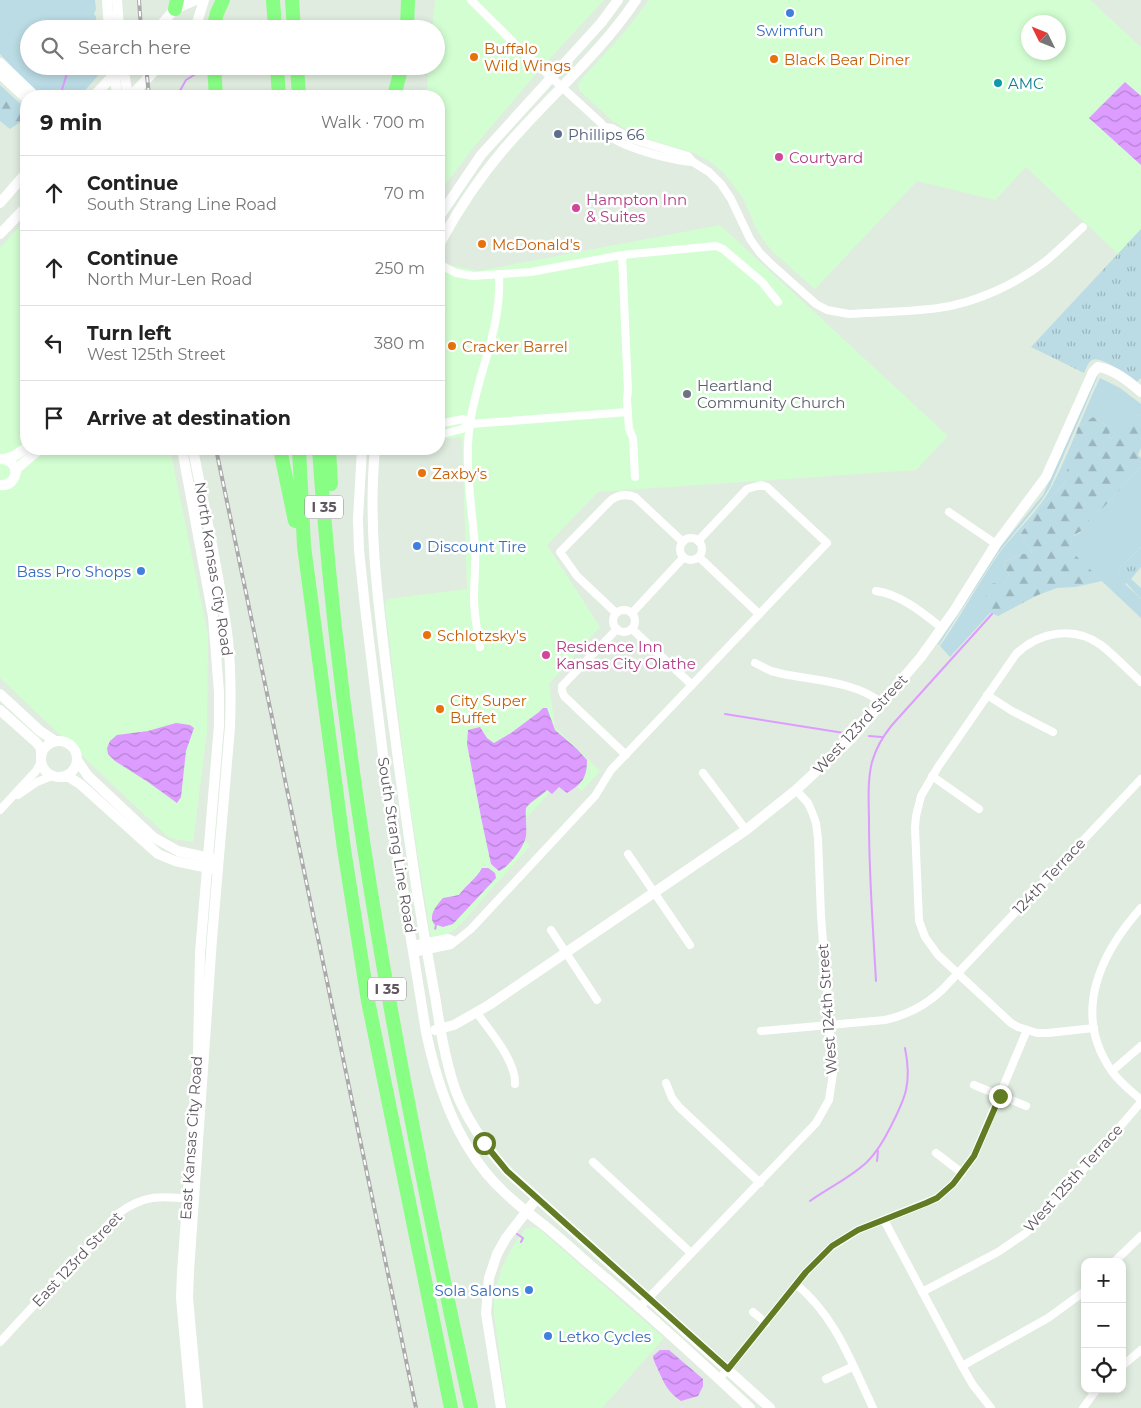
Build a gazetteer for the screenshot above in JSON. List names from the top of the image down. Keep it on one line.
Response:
{"streets":{"highway":["I 35"],"main road":["North Kansas City Road","West 123rd Street","South Strang Line Road","East Kansas City Road"],"street":["124th Terrace","West 124th Street","West 125th Terrace","East 123rd Street"]},"crossings":[["North Kansas City Road","East Kansas City Road"],["West 123rd Street","South Strang Line Road"],["West 123rd Street","West 124th Street"],["South Strang Line Road","West 124th Street"],["124th Terrace","West 124th Street"],["East Kansas City Road","East 123rd Street"]],"places":["Swimfun","Buffalo Wild Wings","Black Bear Diner","AMC","Phillips 66","Courtyard","Hampton Inn & Suites","McDonald's","Cracker Barrel","Heartland Community Church","Zaxby's","Discount Tire","Bass Pro Shops","Schlotzsky's","Residence Inn Kansas City Olathe","City Super Buffet","Sola Salons","Letko Cycles"],"north":"top left","page":{"search":"Search here","heading":["9 min","Walk · 700 m"],"list":[["Continue","South Strang Line Road","70 m"],["Continue","North Mur-Len Road","250 m"],["Turn left","West 125th Street","380 m"],"Arrive at destination"],"map_buttons":["+","−"]}}
